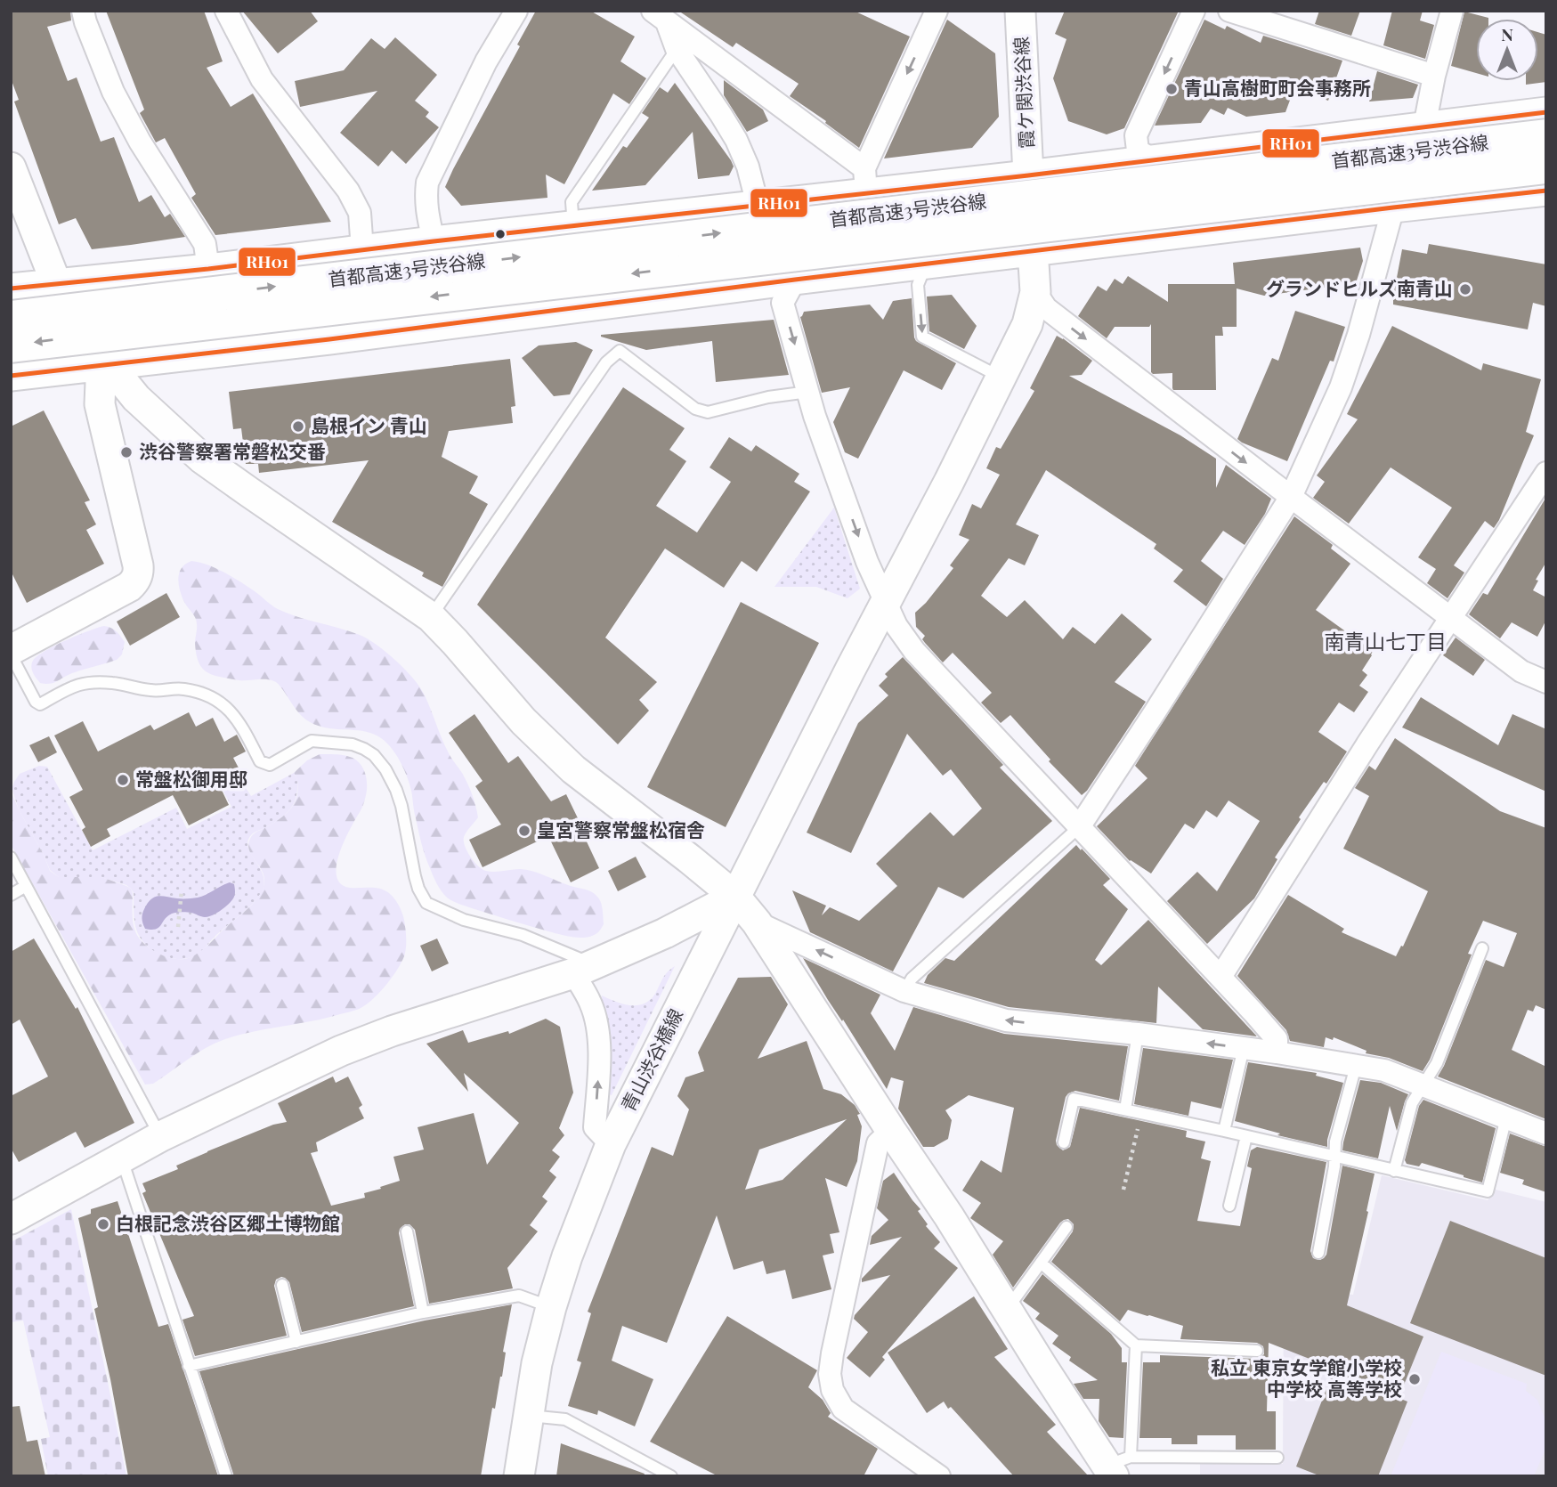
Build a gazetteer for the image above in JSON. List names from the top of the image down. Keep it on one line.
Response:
{"streets":{"highway":["首都高速3号渋谷線"],"main road":["霞ケ関渋谷線","青山渋谷橋線"]},"crossings":[["霞ケ関渋谷線","青山渋谷橋線"]],"districts":["南青山七丁目"],"places":["青山高樹町町会事務所","グランドヒルズ南青山","島根イン 青山","渋谷警察署常磐松交番","常盤松御用邸","皇宮警察常盤松宿舎","白根記念渋谷区郷土博物館","私立 東京女学館小学校 中学校 高等学校"],"lines":["transit line RH01"],"north":"top"}
